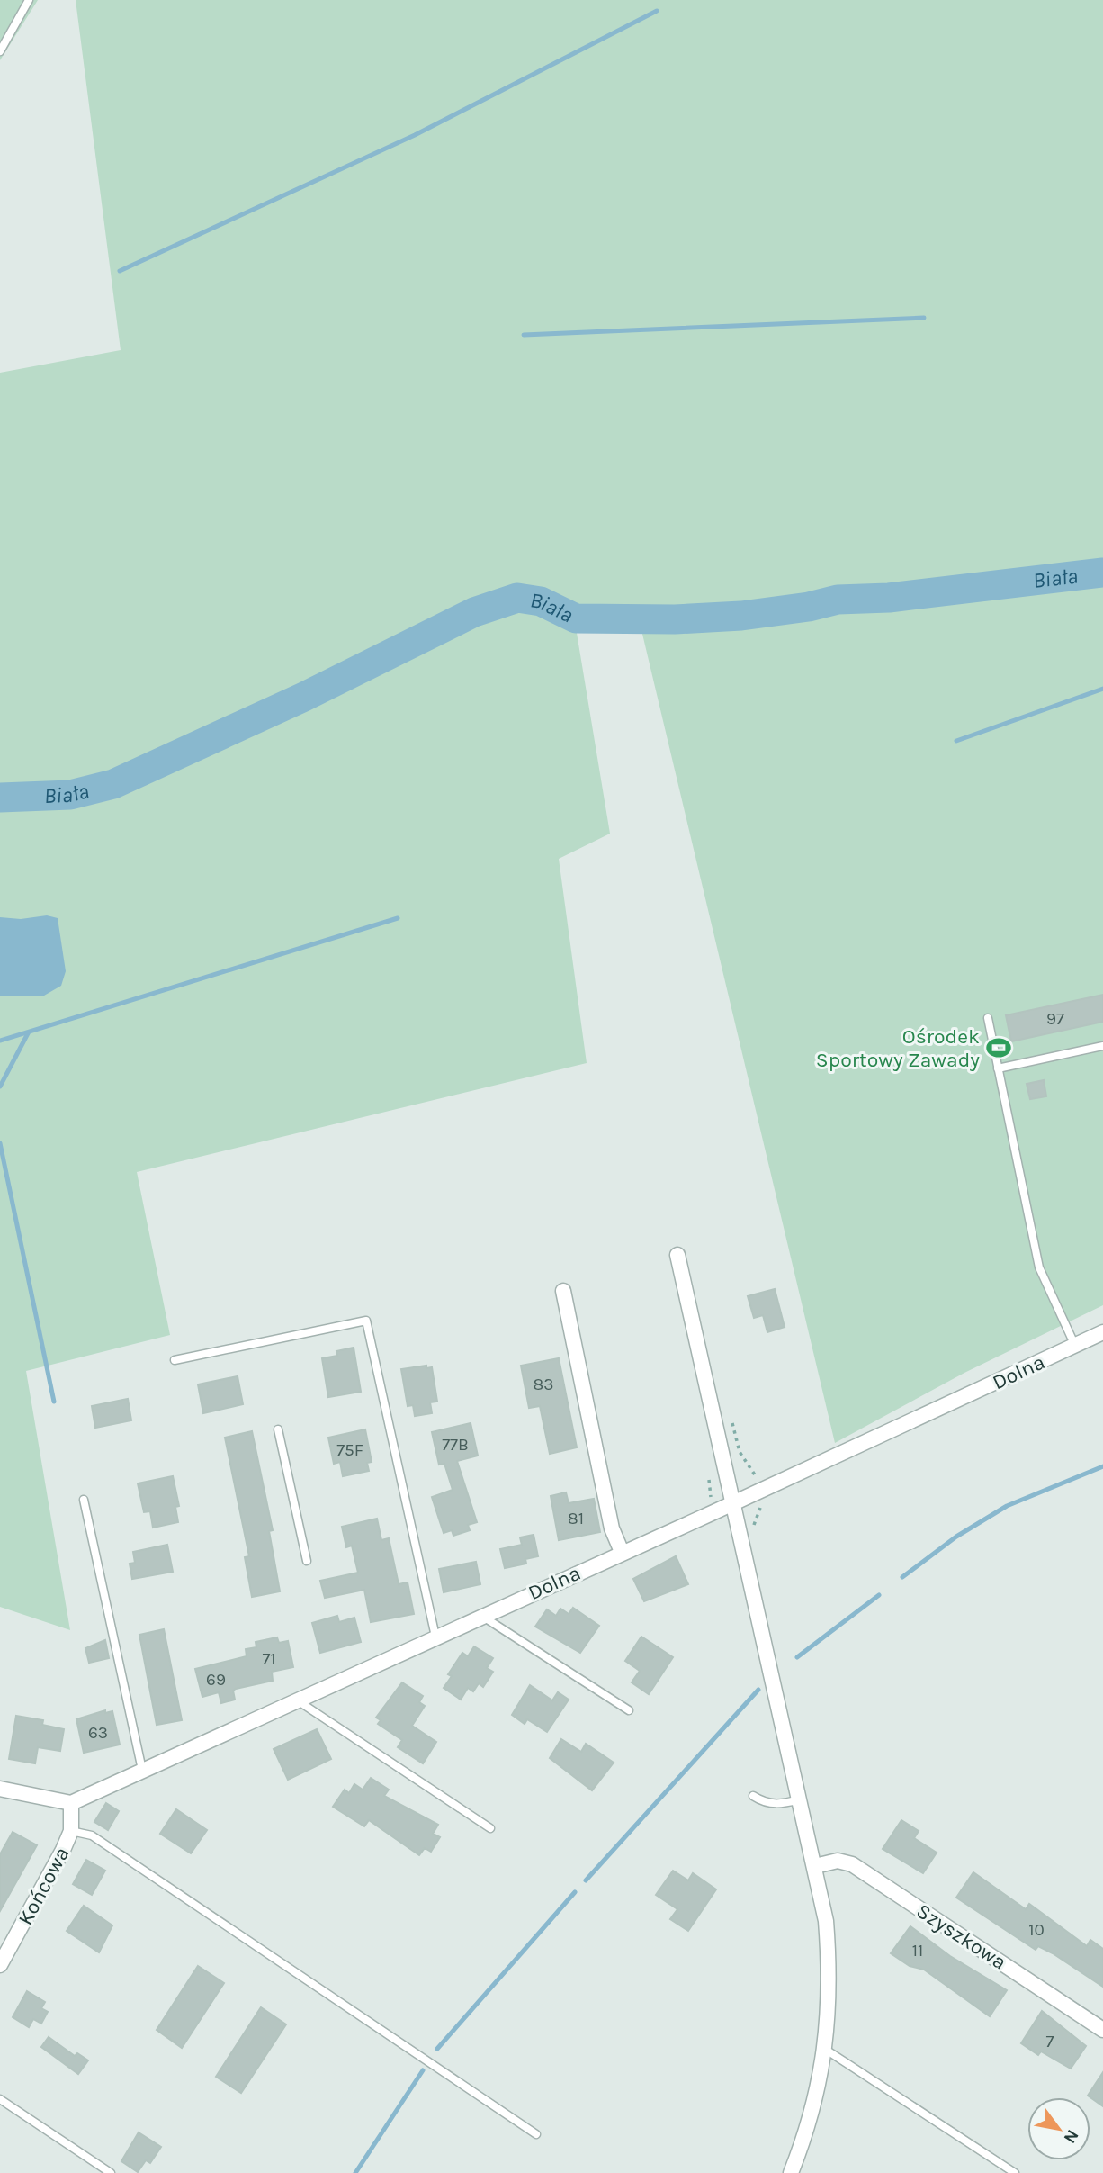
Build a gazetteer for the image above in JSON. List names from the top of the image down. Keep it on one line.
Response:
{"streets":{"street":["Dolna","Końcowa","Szyszkowa"]},"crossings":[["Dolna","Końcowa"]],"water":["Biała"],"places":{"sports":["Ośrodek Sportowy Zawady"]},"house_numbers":["97","83","77B","75F","81","71","69","63","10","11","7"],"north":"bottom right"}
